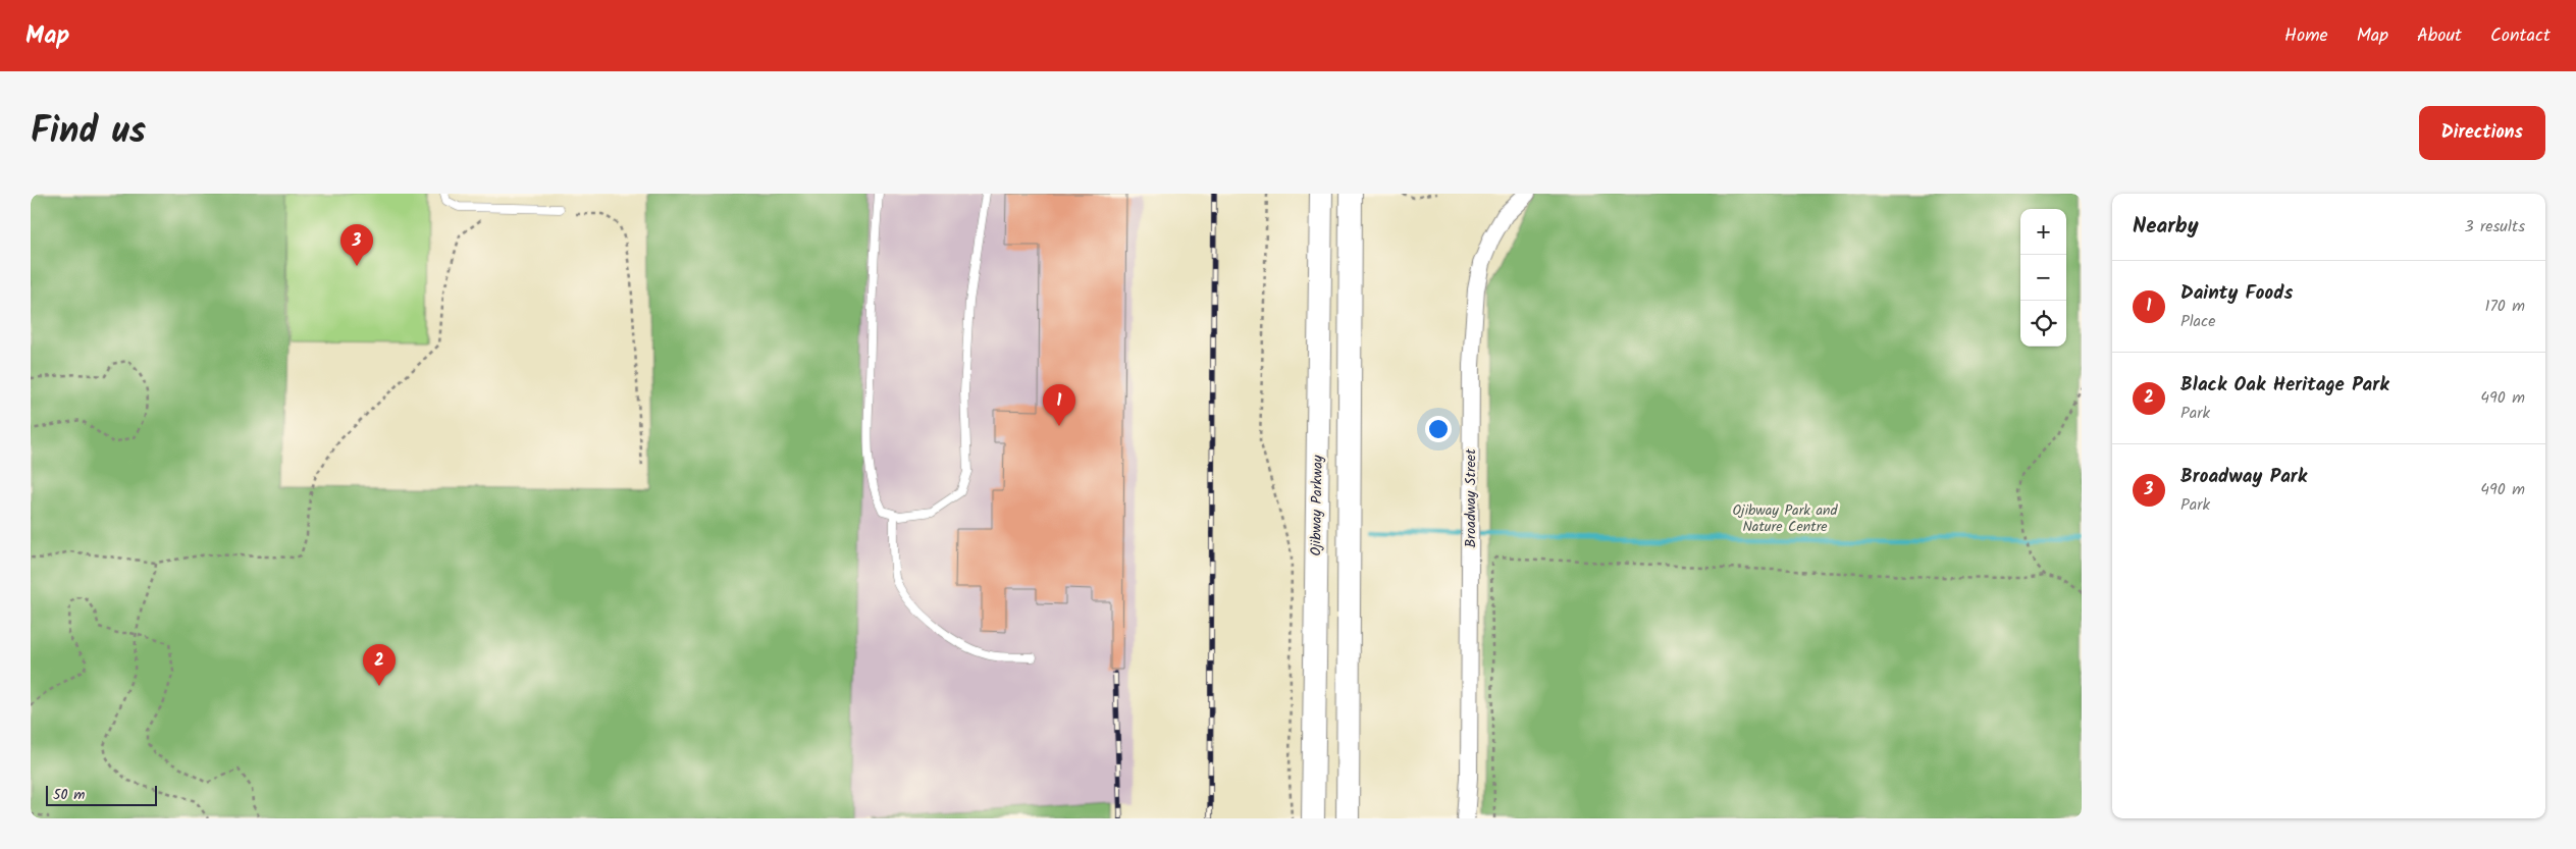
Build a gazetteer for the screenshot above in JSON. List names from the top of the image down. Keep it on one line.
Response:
{"streets":{"main road":["Ojibway Parkway"],"street":["Broadway Street"]},"parks":["Ojibway Park and Nature Centre"],"scale_bar":"50 m","page":{"header":"Map","nav":["Home","Map","About","Contact"],"title":"Find us","buttons":"Directions","heading":["Nearby","3 results"],"map_buttons":["+","−"],"pins":["3","1","2"],"list":[{"mark":"1","name":"Dainty Foods","note":"Place","value":"170 m"},{"mark":"2","name":"Black Oak Heritage Park","note":"Park","value":"490 m"},{"mark":"3","name":"Broadway Park","note":"Park","value":"490 m"}],"scale":"50 m"}}
